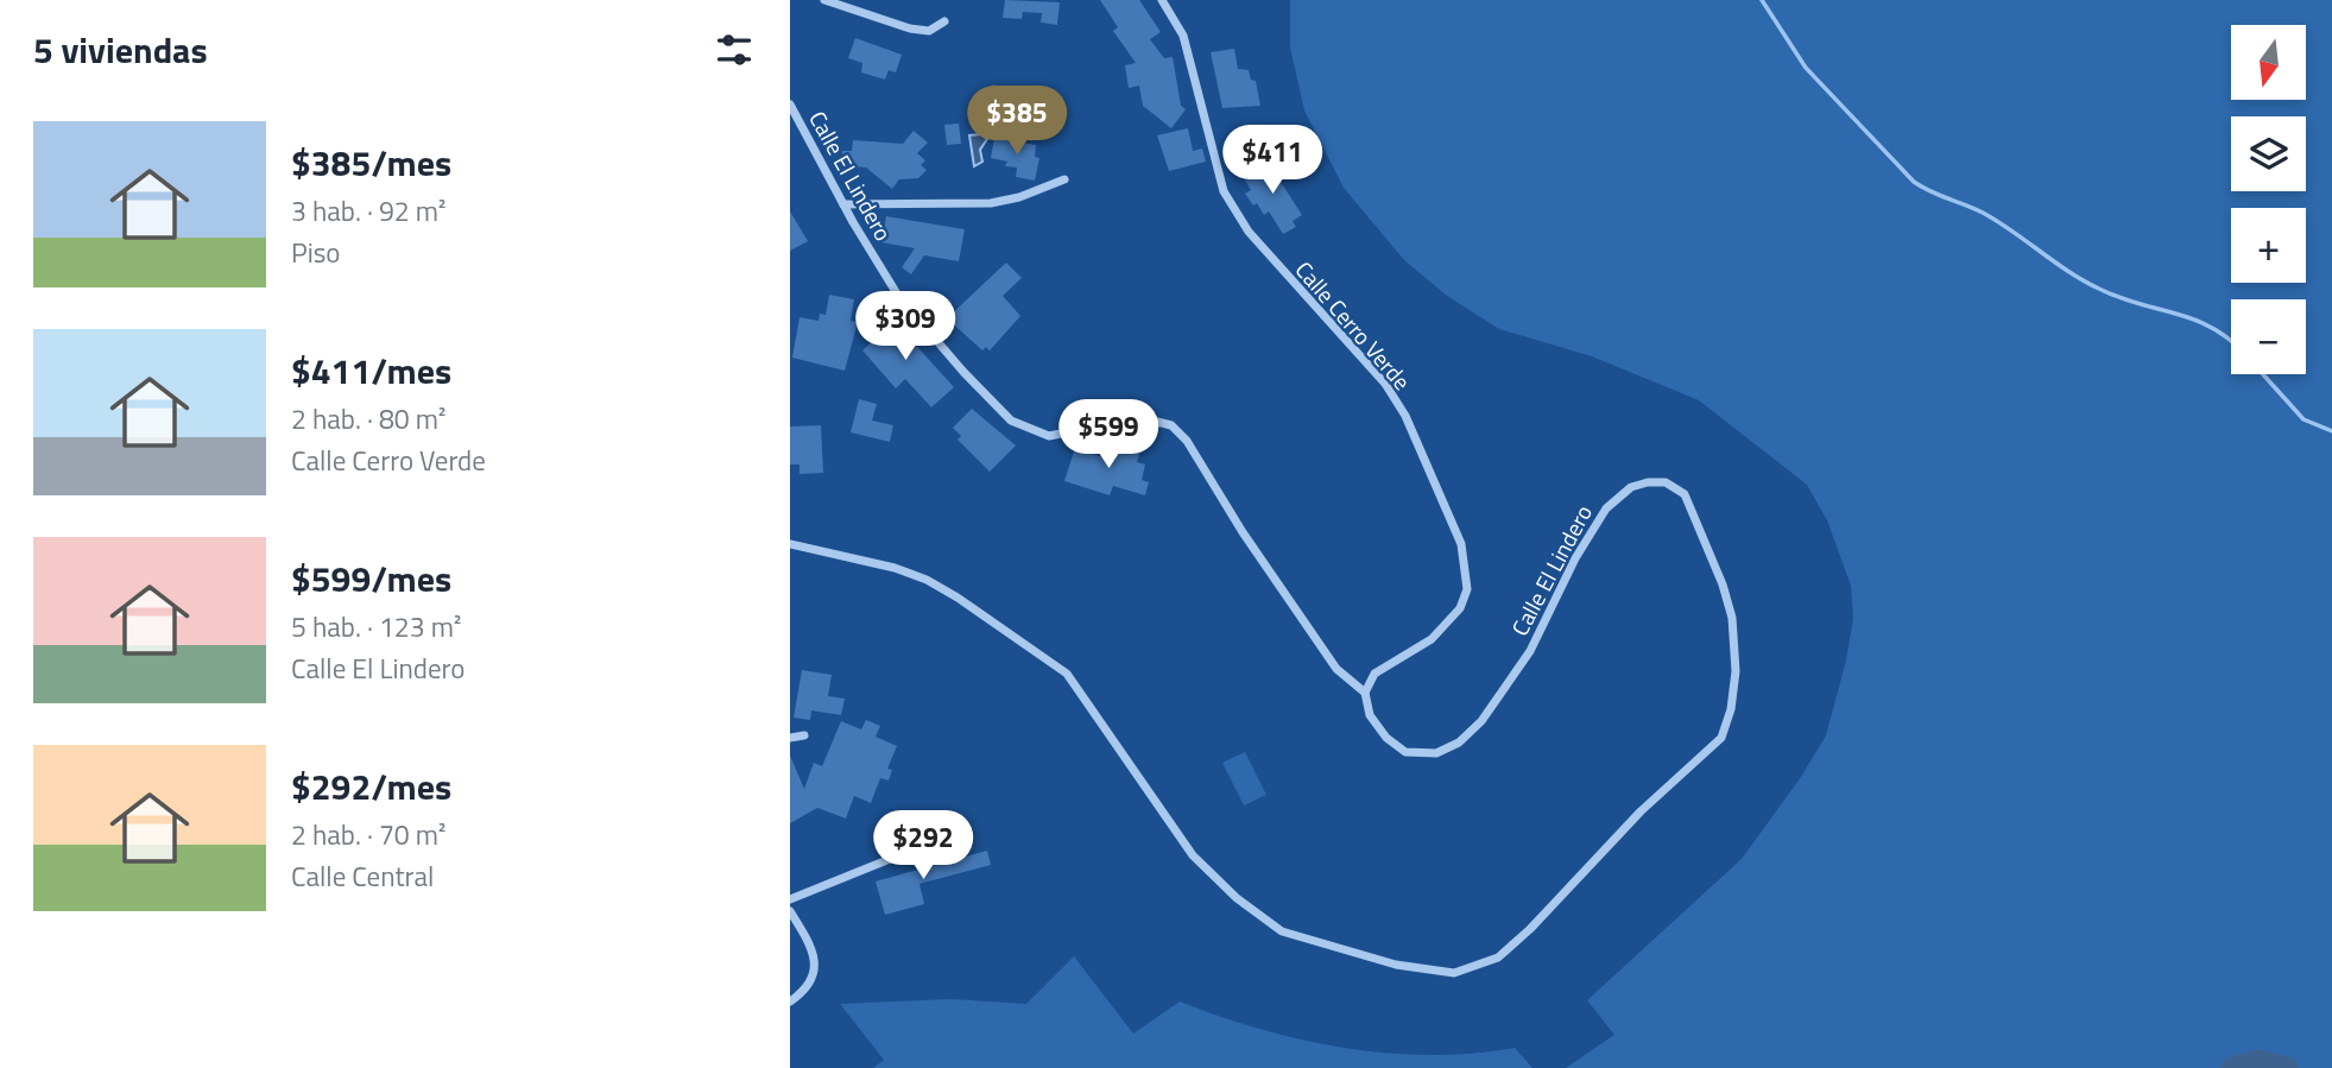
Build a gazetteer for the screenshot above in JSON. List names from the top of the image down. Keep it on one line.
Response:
{"streets":{"street":["Calle El Lindero","Calle Cerro Verde"]},"crossings":[["Calle El Lindero","Calle Cerro Verde"]],"north":"bottom","page":{"heading":"5 viviendas","map_buttons":["+","−"],"price":["$385","$411","$309","$599","$292"],"list":[{"name":"$385/mes","note":"3 hab. · 92 m² · Piso"},{"name":"$411/mes","note":"2 hab. · 80 m² · Calle Cerro Verde"},{"name":"$599/mes","note":"5 hab. · 123 m² · Calle El Lindero"},{"name":"$292/mes","note":"2 hab. · 70 m² · Calle Central"}]}}
